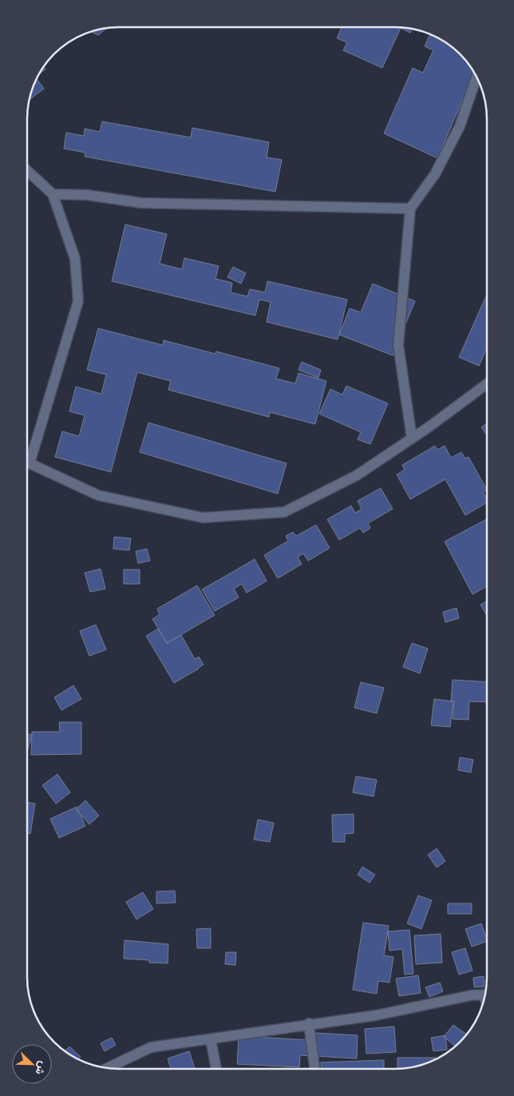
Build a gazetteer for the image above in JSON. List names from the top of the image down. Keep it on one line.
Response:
{"north":"bottom right"}
